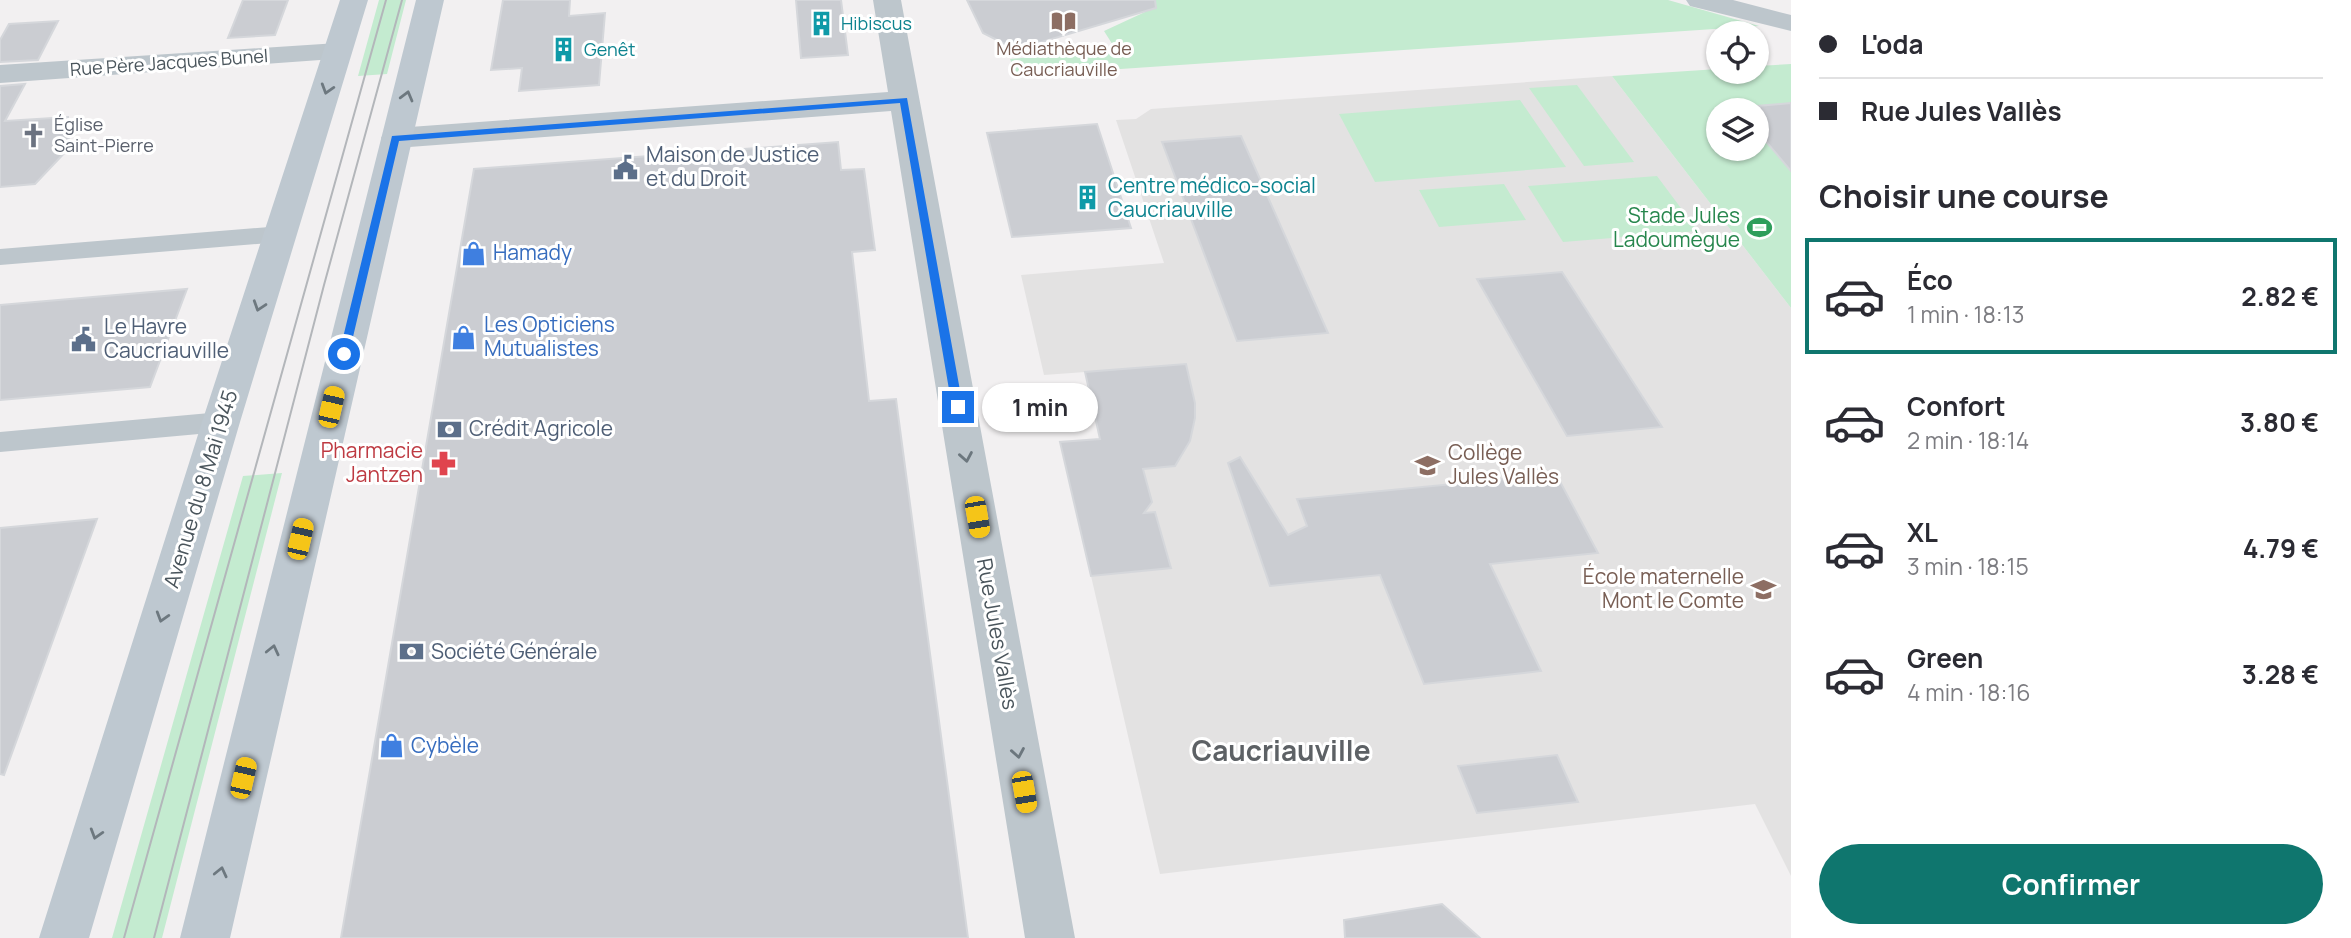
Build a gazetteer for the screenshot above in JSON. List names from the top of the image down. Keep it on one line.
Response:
{"streets":{"street":["Rue Père Jacques Bunel","Avenue du 8 Mai 1945","Rue Jules Vallès"]},"crossings":[["Rue Père Jacques Bunel","Avenue du 8 Mai 1945"]],"one_way":["Rue Jules Vallès"],"districts":["Caucriauville"],"places":{"library":["Médiathèque de Caucriauville"],"building":["Hibiscus","Genêt","Centre médico-social Caucriauville"],"church":["Église Saint-Pierre"],"public building":["Maison de Justice et du Droit","Le Havre Caucriauville"],"sports":["Stade Jules Ladoumègue"],"shop":["Hamady","Les Opticiens Mutualistes","Cybèle"],"bank":["Crédit Agricole","Société Générale"],"pharmacy":["Pharmacie Jantzen"],"school or university":["Collège Jules Vallès","École maternelle Mont le Comte"]},"page":{"banner":["L'oda","Rue Jules Vallès"],"heading":"Choisir une course","list":[{"name":"Éco","note":"1 min · 18:13","value":"2.82 €"},{"name":"Confort","note":"2 min · 18:14","value":"3.80 €"},{"name":"XL","note":"3 min · 18:15","value":"4.79 €"},{"name":"Green","note":"4 min · 18:16","value":"3.28 €"}],"bubble":"1 min","buttons":"Confirmer"}}
